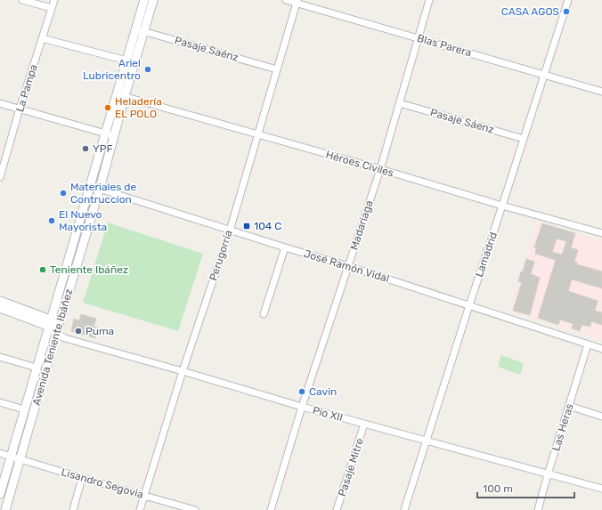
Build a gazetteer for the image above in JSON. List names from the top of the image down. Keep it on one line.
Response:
{"streets":{"main road":["Avenida Teniente Ibáñez"],"street":["Blas Parera","Pasaje Saénz","La Pampa","Pasaje Sáenz","Héroes Civiles","Madariaga","Lamadrid","Perugorría","José Ramón Vidal","Pio XII","Las Heras","Pasaje Mitre","Lisandro Segovia"]},"crossings":[["Blas Parera","Madariaga"],["Blas Parera","Lamadrid"],["Blas Parera","Perugorría"],["Pasaje Saénz","Perugorría"],["Pasaje Saénz","Avenida Teniente Ibáñez"],["Pasaje Sáenz","Madariaga"],["Pasaje Sáenz","Lamadrid"],["Héroes Civiles","Madariaga"],["Héroes Civiles","Lamadrid"],["Héroes Civiles","Perugorría"],["Héroes Civiles","Avenida Teniente Ibáñez"],["Madariaga","José Ramón Vidal"],["Madariaga","Pio XII"],["Lamadrid","José Ramón Vidal"],["Lamadrid","Pio XII"],["Perugorría","José Ramón Vidal"],["Perugorría","Pio XII"],["Perugorría","Lisandro Segovia"],["José Ramón Vidal","Avenida Teniente Ibáñez"],["José Ramón Vidal","Las Heras"],["Avenida Teniente Ibáñez","Pio XII"],["Avenida Teniente Ibáñez","Lisandro Segovia"],["Pio XII","Las Heras"],["Pio XII","Pasaje Mitre"]],"places":{"other":["CASA AGOS","Ariel Lubricentro","Heladería EL POLO","YPF","Materiales de Contruccion","El Nuevo Mayorista","Teniente Ibáñez","Puma","Cavin"],"transit":["104 C"]},"scale_bar":"100 m"}
